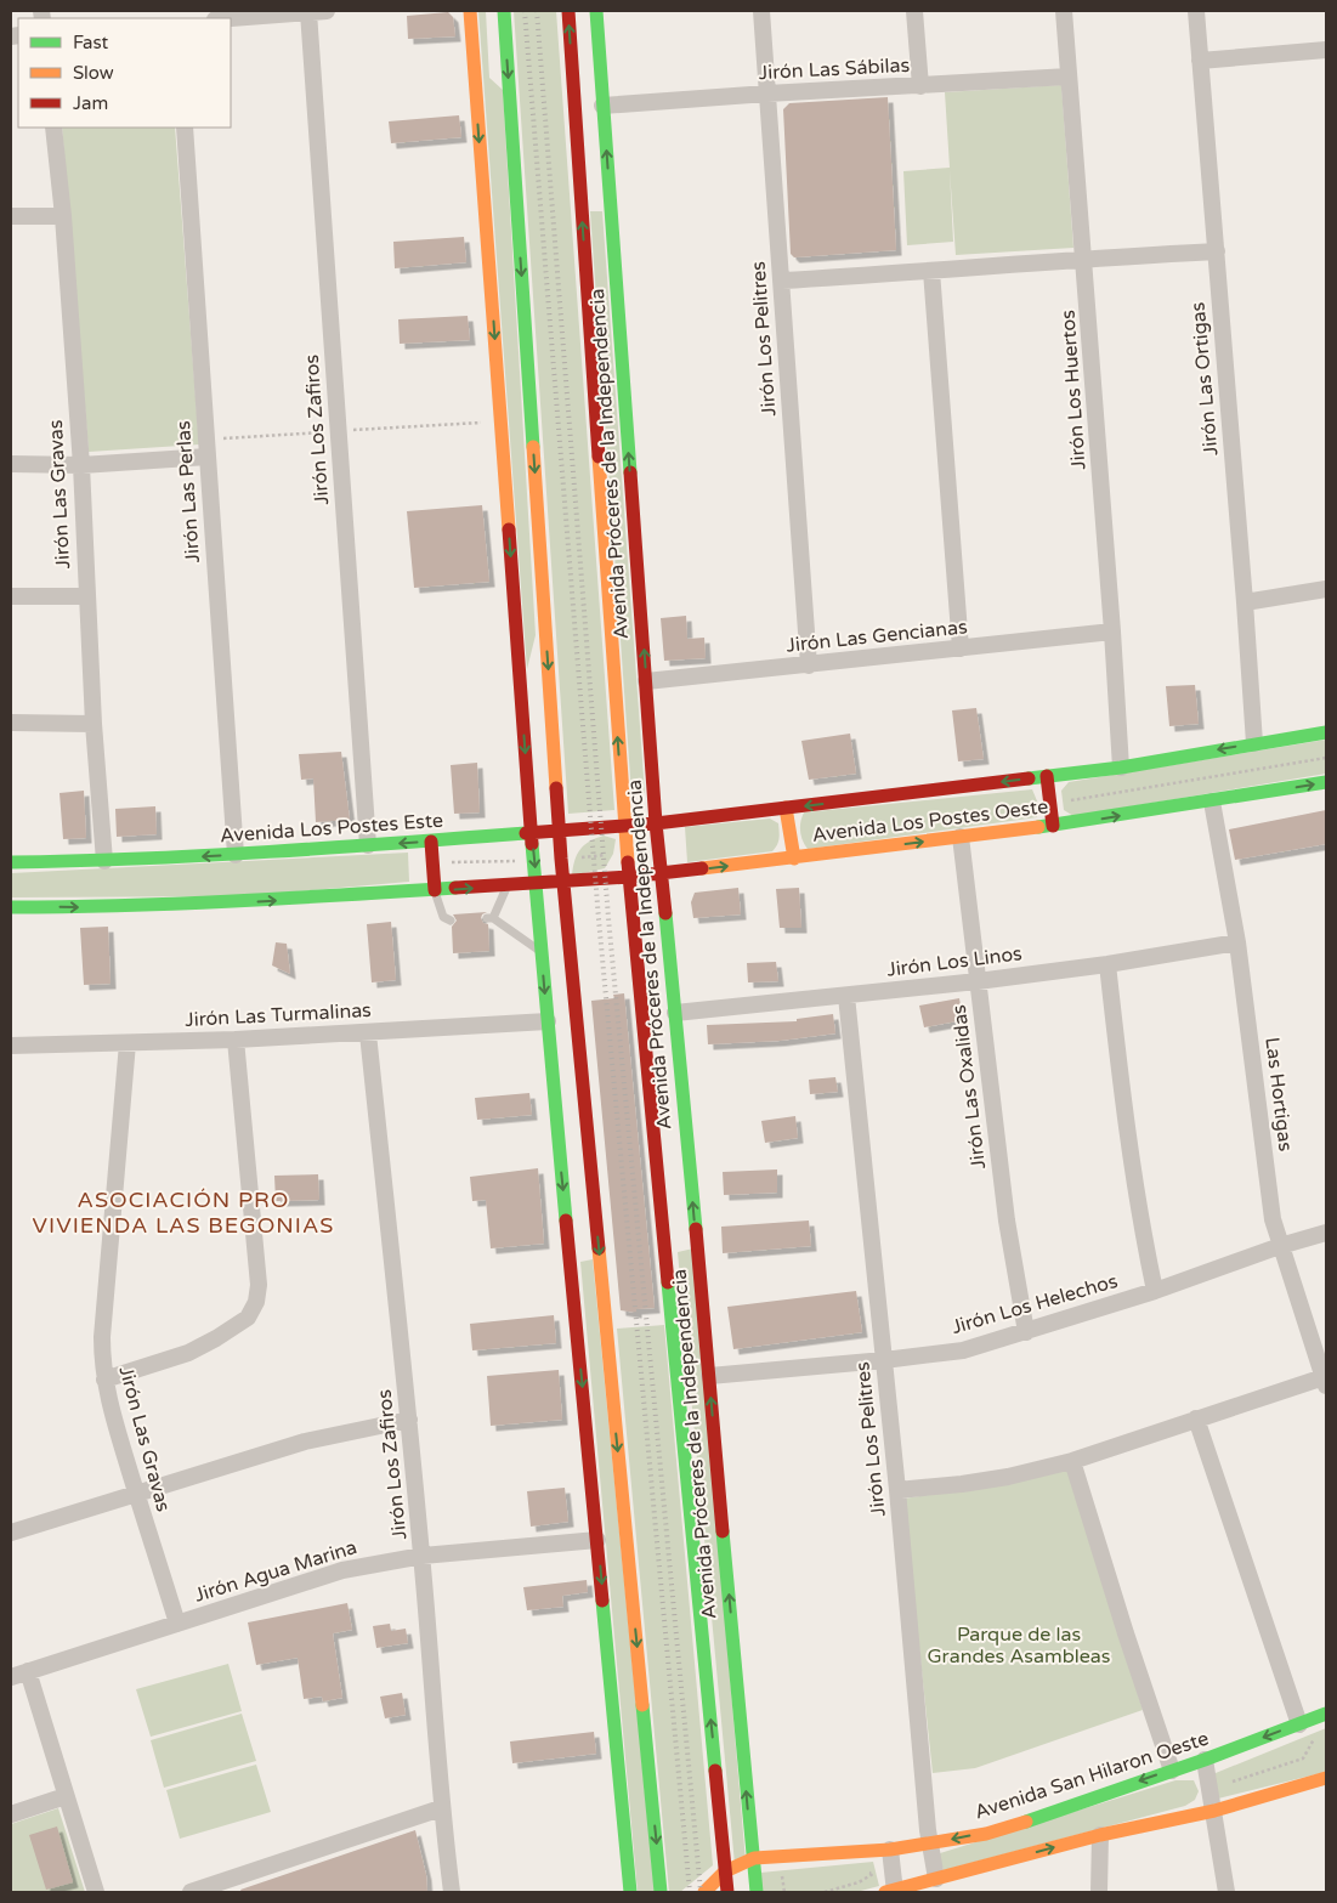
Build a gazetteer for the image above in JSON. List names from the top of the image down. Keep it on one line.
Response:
{"streets":{"main road":["Avenida Próceres de la Independencia","Avenida Los Postes Oeste","Avenida Los Postes Este","Avenida San Hilaron Oeste"],"street":["Jirón Las Sábilas","Jirón Los Pelitres","Jirón Las Ortigas","Jirón Los Huertos","Jirón Los Zafiros","Jirón Las Perlas","Jirón Las Gravas","Jirón Las Gencianas","Jirón Los Linos","Jirón Las Turmalinas","Jirón Las Oxalidas","Las Hortigas","Jirón Los Helechos","Jirón Agua Marina"]},"crossings":[["Jirón Las Sábilas","Jirón Los Pelitres"],["Jirón Las Sábilas","Jirón Los Huertos"],["Jirón Las Sábilas","Avenida Próceres de la Independencia"],["Jirón Los Pelitres","Jirón Las Gencianas"],["Jirón Los Pelitres","Jirón Los Linos"],["Jirón Los Pelitres","Jirón Los Helechos"],["Jirón Los Pelitres","Avenida San Hilaron Oeste"],["Jirón Las Ortigas","Avenida Los Postes Oeste"],["Jirón Los Huertos","Jirón Las Gencianas"],["Jirón Los Huertos","Avenida Los Postes Oeste"],["Jirón Los Zafiros","Avenida Los Postes Este"],["Jirón Los Zafiros","Jirón Las Turmalinas"],["Jirón Los Zafiros","Jirón Agua Marina"],["Avenida Próceres de la Independencia","Jirón Las Gencianas"],["Avenida Próceres de la Independencia","Avenida Los Postes Oeste"],["Avenida Próceres de la Independencia","Avenida Los Postes Este"],["Avenida Próceres de la Independencia","Jirón Los Linos"],["Avenida Próceres de la Independencia","Jirón Los Helechos"],["Avenida Próceres de la Independencia","Avenida San Hilaron Oeste"],["Jirón Las Perlas","Avenida Los Postes Este"],["Jirón Las Gravas","Avenida Los Postes Este"],["Jirón Las Gravas","Jirón Las Turmalinas"],["Jirón Las Gravas","Jirón Agua Marina"],["Avenida Los Postes Oeste","Avenida Los Postes Este"],["Avenida Los Postes Oeste","Jirón Las Oxalidas"],["Avenida Los Postes Oeste","Las Hortigas"],["Jirón Los Linos","Jirón Las Oxalidas"],["Jirón Los Linos","Las Hortigas"],["Jirón Las Oxalidas","Jirón Los Helechos"],["Las Hortigas","Jirón Los Helechos"]],"districts":["ASOCIACIÓN PRO VIVIENDA LAS BEGONIAS"],"parks":["Parque de las Grandes Asambleas"],"legend":["Fast","Slow","Jam"]}
